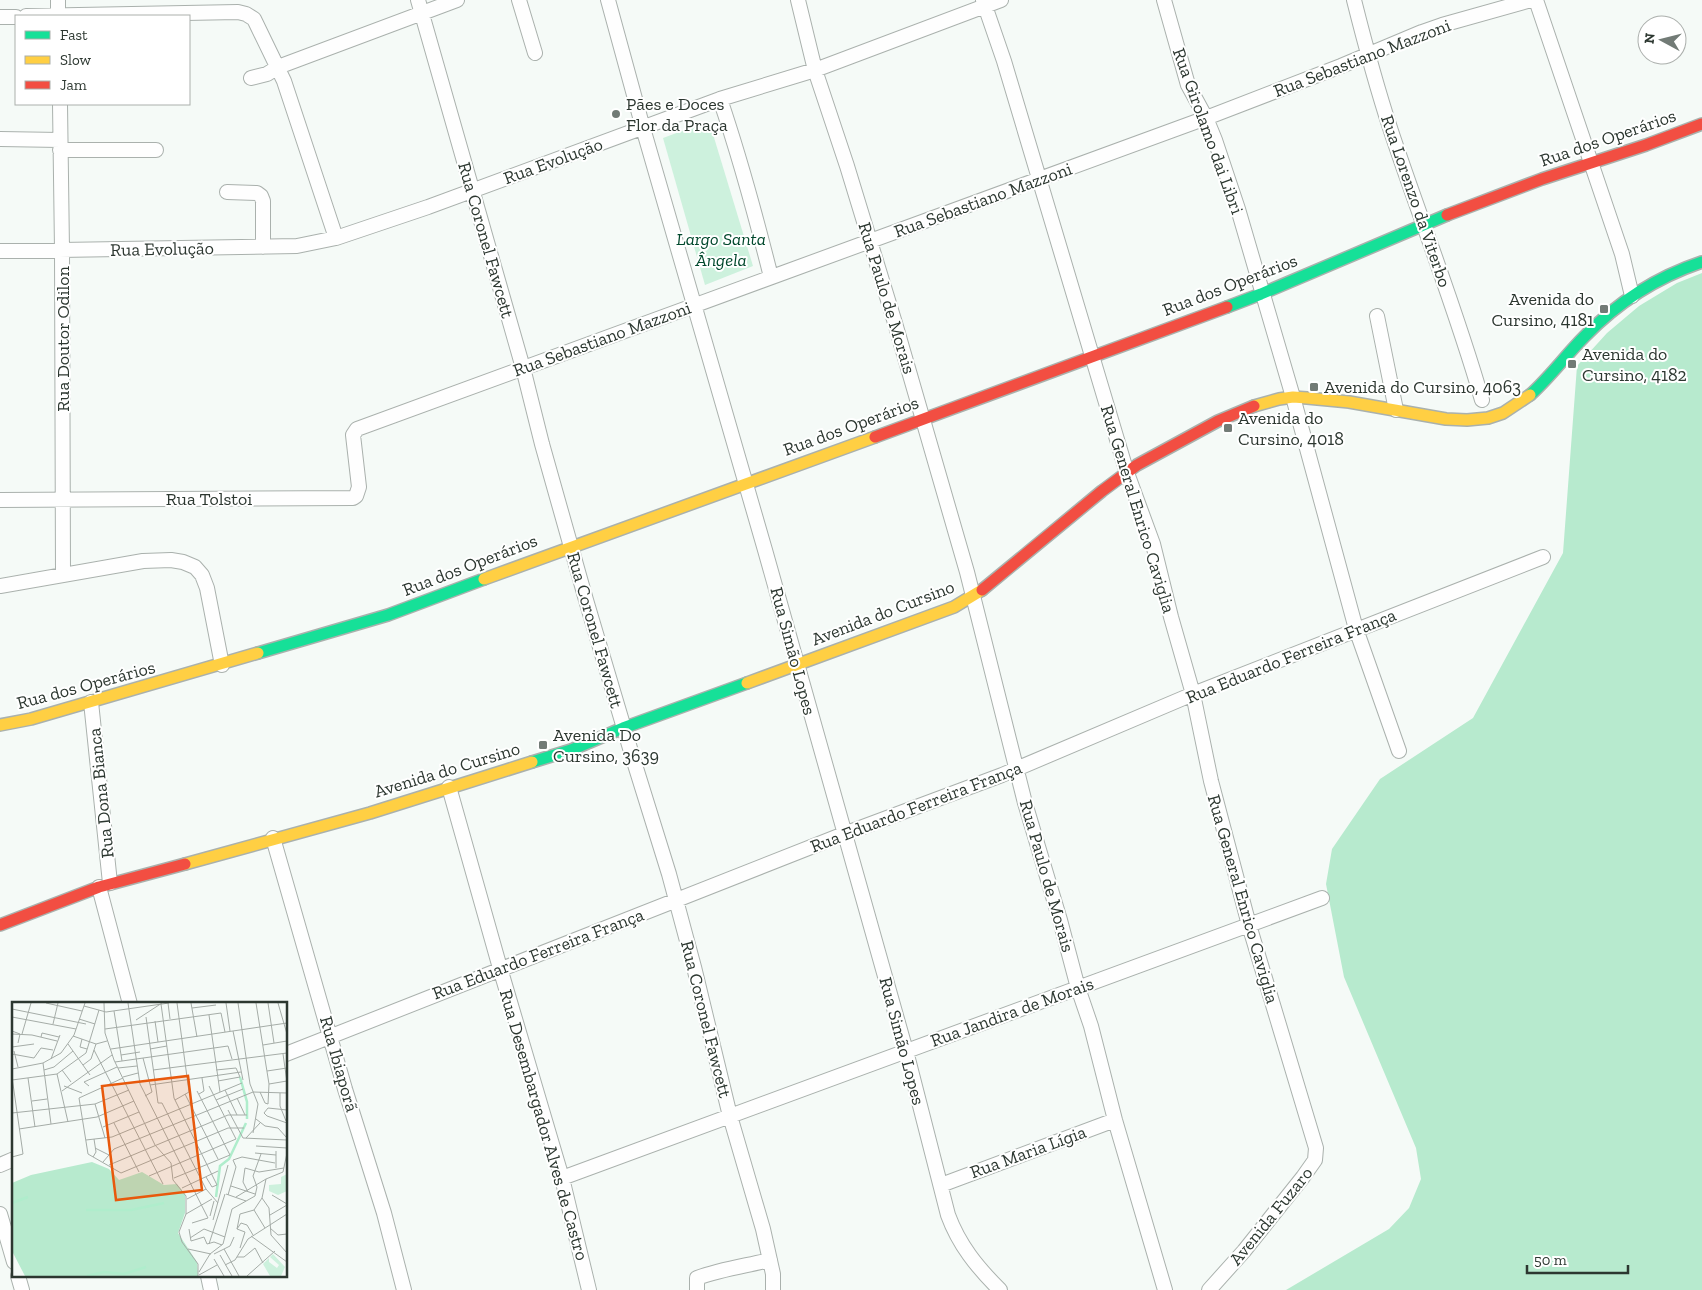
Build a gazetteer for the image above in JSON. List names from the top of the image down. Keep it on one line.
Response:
{"streets":{"main road":["Rua dos Operários","Avenida do Cursino"],"street":["Rua Sebastiano Mazzoni","Rua Girolamo dai Libri","Rua Evolução","Rua Lorenzo da Viterbo","Rua Coronel Fawcett","Rua Paulo de Morais","Rua Doutor Odilon","Rua Tolstoi","Rua General Enrico Caviglia","Rua Simão Lopes","Rua Eduardo Ferreira França","Rua Dona Bianca","Rua Jandira de Morais","Rua Ibiaporã","Rua Desembargador Alves de Castro","Rua Maria Lígia","Avenida Fuzaro"]},"crossings":[["Rua Sebastiano Mazzoni","Rua Girolamo dai Libri"],["Rua Sebastiano Mazzoni","Rua Lorenzo da Viterbo"],["Rua Sebastiano Mazzoni","Rua Coronel Fawcett"],["Rua Sebastiano Mazzoni","Rua Paulo de Morais"],["Rua Sebastiano Mazzoni","Rua Tolstoi"],["Rua Sebastiano Mazzoni","Rua General Enrico Caviglia"],["Rua Sebastiano Mazzoni","Rua Simão Lopes"],["Rua Girolamo dai Libri","Rua dos Operários"],["Rua Girolamo dai Libri","Avenida do Cursino"],["Rua Girolamo dai Libri","Rua Eduardo Ferreira França"],["Rua dos Operários","Rua Lorenzo da Viterbo"],["Rua dos Operários","Rua Coronel Fawcett"],["Rua dos Operários","Rua Paulo de Morais"],["Rua dos Operários","Rua General Enrico Caviglia"],["Rua dos Operários","Rua Simão Lopes"],["Rua dos Operários","Rua Dona Bianca"],["Rua Evolução","Rua Coronel Fawcett"],["Rua Evolução","Rua Paulo de Morais"],["Rua Evolução","Rua Doutor Odilon"],["Rua Evolução","Rua General Enrico Caviglia"],["Rua Evolução","Rua Simão Lopes"],["Rua Coronel Fawcett","Avenida do Cursino"],["Rua Coronel Fawcett","Rua Eduardo Ferreira França"],["Rua Coronel Fawcett","Rua Jandira de Morais"],["Rua Paulo de Morais","Avenida do Cursino"],["Rua Paulo de Morais","Rua Eduardo Ferreira França"],["Rua Paulo de Morais","Rua Jandira de Morais"],["Rua Paulo de Morais","Rua Maria Lígia"],["Rua Doutor Odilon","Rua Tolstoi"],["Rua General Enrico Caviglia","Avenida do Cursino"],["Rua General Enrico Caviglia","Rua Eduardo Ferreira França"],["Rua General Enrico Caviglia","Rua Jandira de Morais"],["Rua General Enrico Caviglia","Avenida Fuzaro"],["Avenida do Cursino","Rua Simão Lopes"],["Avenida do Cursino","Rua Dona Bianca"],["Avenida do Cursino","Rua Ibiaporã"],["Avenida do Cursino","Rua Desembargador Alves de Castro"],["Rua Simão Lopes","Rua Eduardo Ferreira França"],["Rua Simão Lopes","Rua Jandira de Morais"],["Rua Simão Lopes","Rua Maria Lígia"],["Rua Eduardo Ferreira França","Rua Ibiaporã"],["Rua Eduardo Ferreira França","Rua Desembargador Alves de Castro"],["Rua Jandira de Morais","Rua Desembargador Alves de Castro"]],"parks":["Largo Santa Ângela"],"places":{"other":["Pães e Doces Flor da Praça"],"transit":["Avenida do Cursino, 4181","Avenida do Cursino, 4182","Avenida do Cursino, 4063","Avenida do Cursino, 4018","Avenida Do Cursino, 3639"]},"legend":["Fast","Slow","Jam"],"scale_bar":"50 m","north":"left"}
